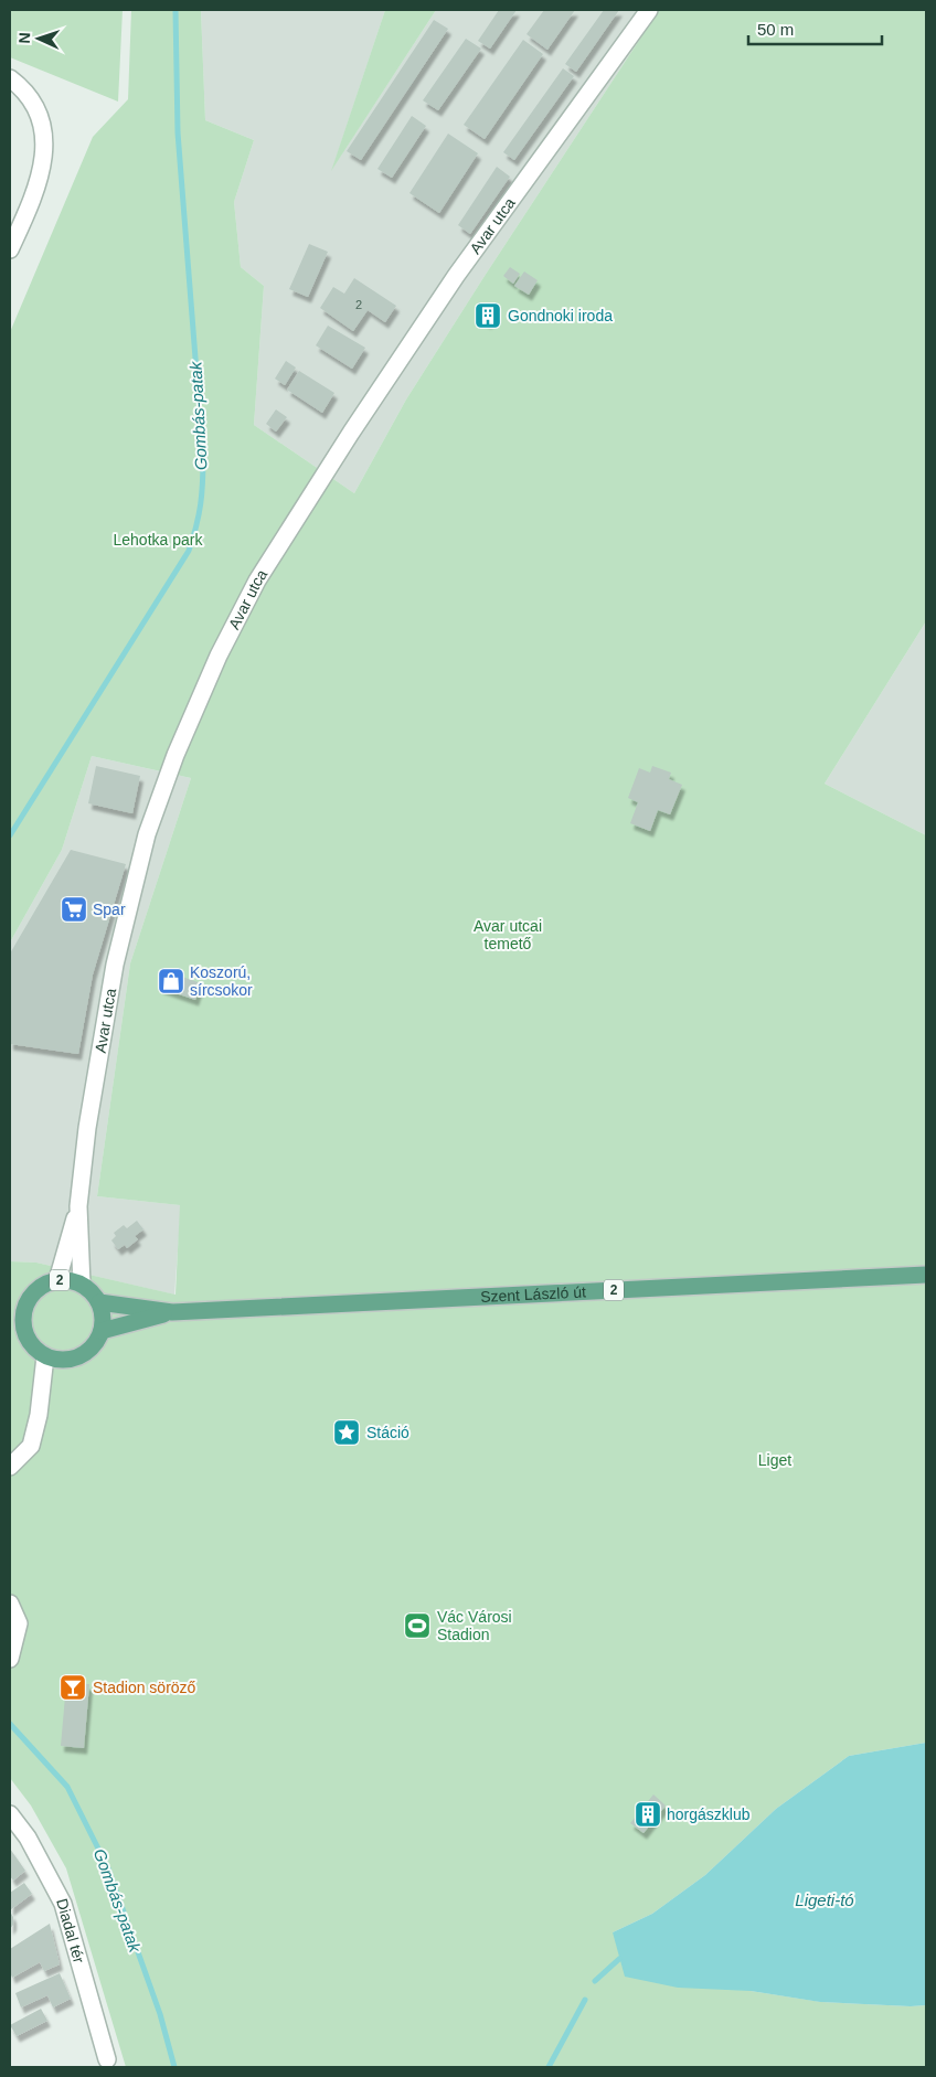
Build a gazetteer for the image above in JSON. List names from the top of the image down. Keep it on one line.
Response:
{"streets":{"main road":["2","Szent László út"],"street":["Avar utca","Diadal tér"]},"crossings":[["Avar utca","2"],["2","Szent László út"]],"water":["Gombás-patak","Ligeti-tó"],"parks":["Lehotka park","Avar utcai temető","Liget"],"places":{"building":["Gondnoki iroda","horgászklub"],"supermarket":["Spar"],"shop":["Koszorú, sírcsokor"],"place":["Stáció"],"sports":["Vác Városi Stadion"],"bar":["Stadion söröző"]},"house_numbers":["2"],"scale_bar":"50 m","north":"left"}
